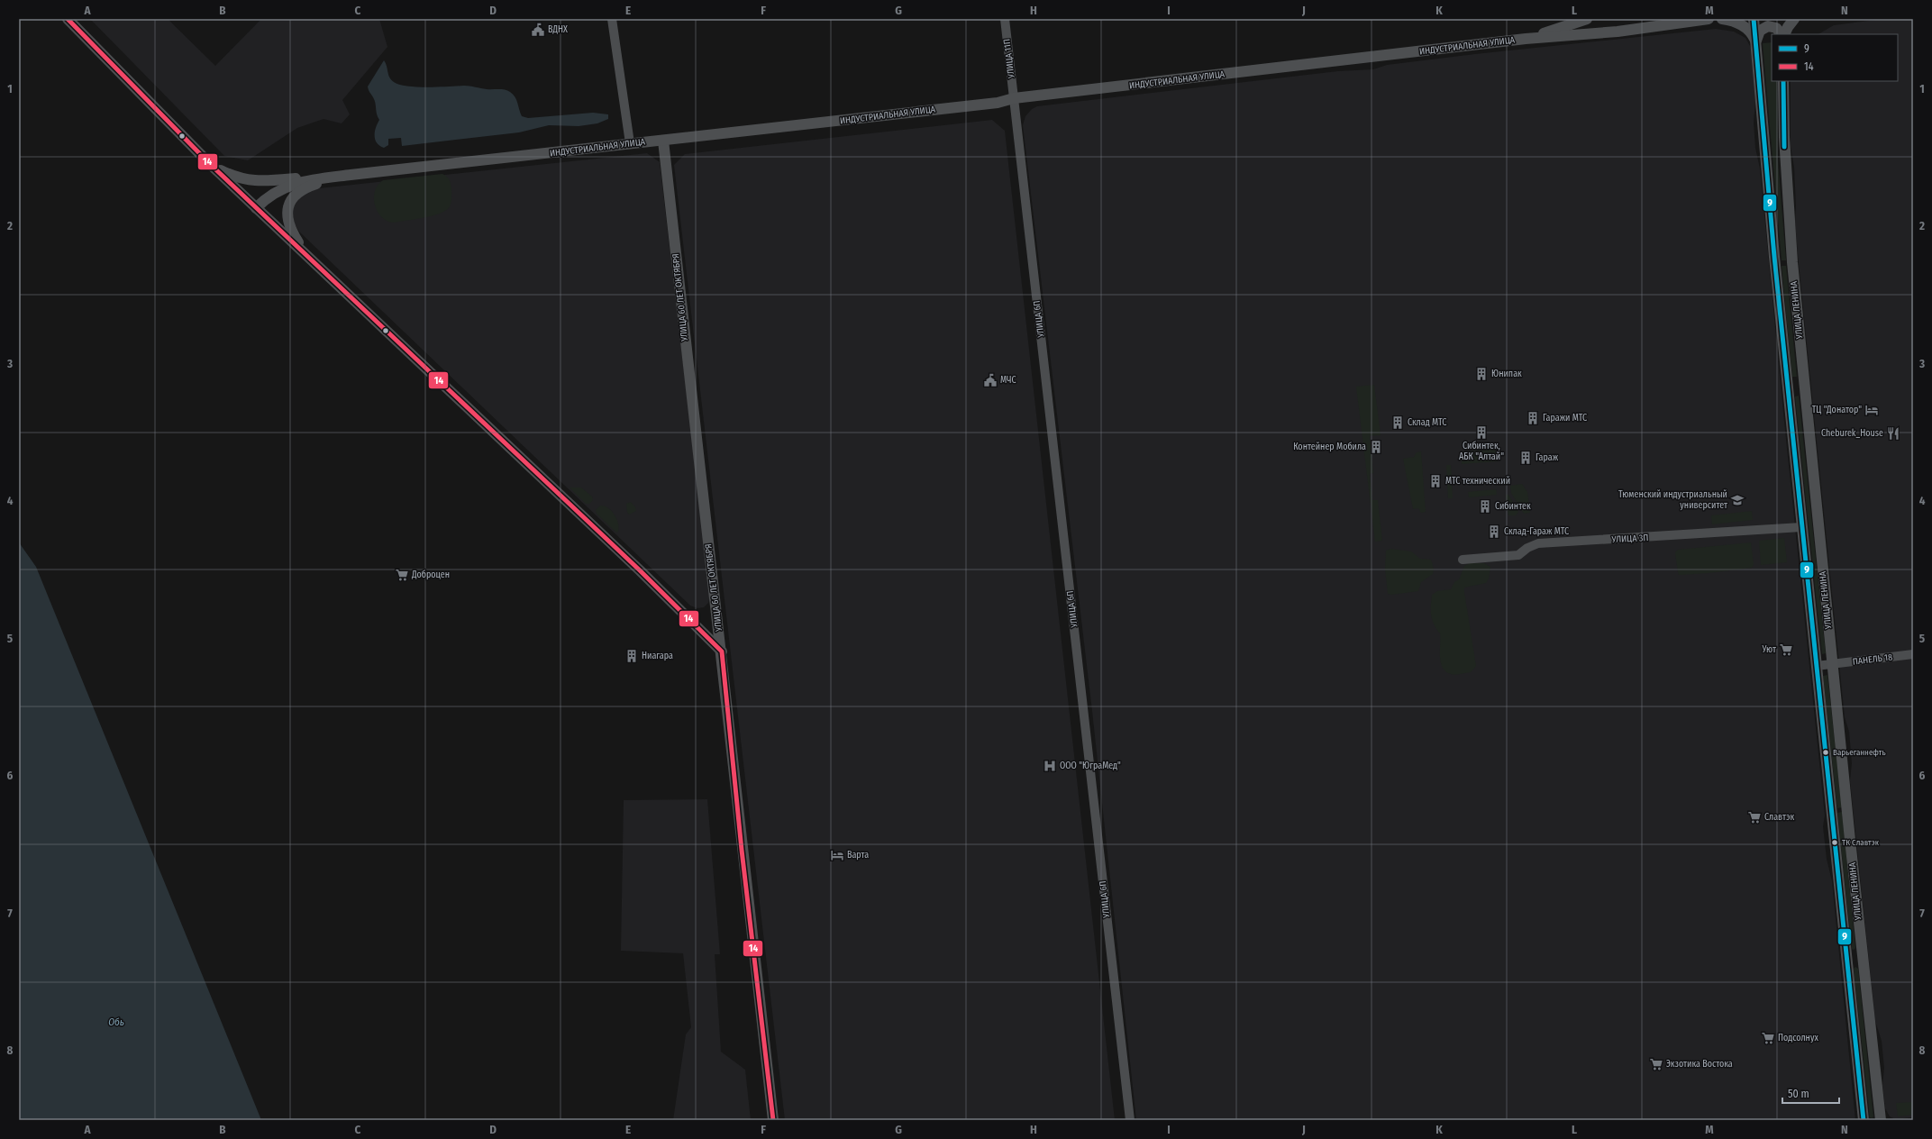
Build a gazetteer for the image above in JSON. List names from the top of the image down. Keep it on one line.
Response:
{"streets":{"main road":["ИНДУСТРИАЛЬНАЯ УЛИЦА","УЛИЦА 60 ЛЕТ ОКТЯБРЯ","УЛИЦА ЛЕНИНА"],"street":["УЛИЦА 11П","УЛИЦА 6П","УЛИЦА 3П","ПАНЕЛЬ 18"]},"crossings":[["ИНДУСТРИАЛЬНАЯ УЛИЦА","УЛИЦА 11П"],["ИНДУСТРИАЛЬНАЯ УЛИЦА","УЛИЦА 60 ЛЕТ ОКТЯБРЯ"],["ИНДУСТРИАЛЬНАЯ УЛИЦА","УЛИЦА 6П"],["УЛИЦА 11П","УЛИЦА 6П"],["УЛИЦА ЛЕНИНА","УЛИЦА 3П"],["УЛИЦА ЛЕНИНА","ПАНЕЛЬ 18"]],"water":["Обь"],"places":{"public building":["ВДНХ","МЧС"],"building":["Юнипак","Гаражи МТС","Склад МТС","Сибинтек, АБК \"Алтай\"","Контейнер Мобила","Гараж","МТС технический","Сибинтек","Склад-Гараж МТС","Ниагара"],"hotel":["ТЦ \"Донатор\"","Варта"],"restaurant":["Cheburek_House"],"school or university":["Тюменский индустриальный университет"],"supermarket":["Доброцен","Уют","Славтэк","Подсолнух","Экзотика Востока"],"other":["Варьеганнефть","ТК Славтэк"],"hospital":["ООО \"ЮграМед\""]},"lines":["transit line 9","transit line 14"],"legend":["9","14"],"scale_bar":"50 m","grid":{"columns":["A","B","C","D","E","F","G","H","I","J","K","L","M","N"],"rows":["1","2","3","4","5","6","7","8"]}}
